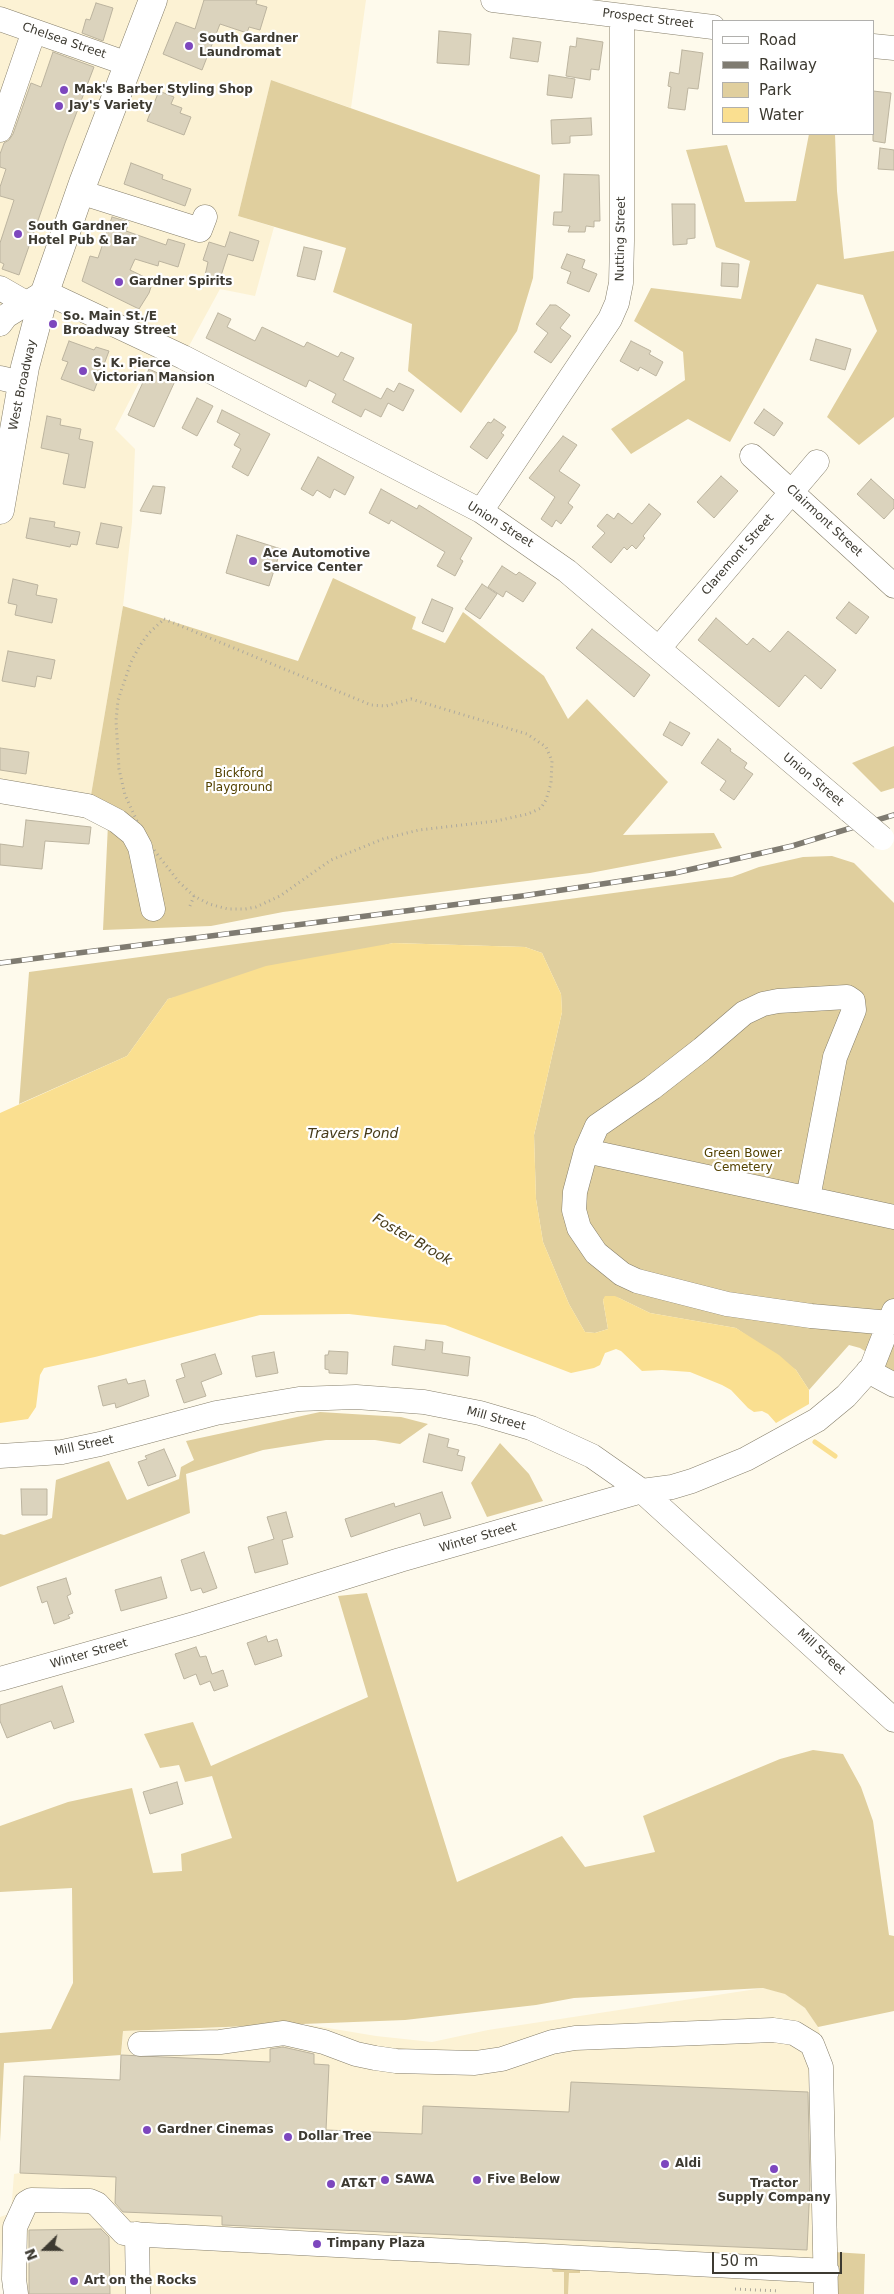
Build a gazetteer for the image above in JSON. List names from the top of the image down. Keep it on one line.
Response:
{"streets":{"main road":["West Broadway"],"street":["Prospect Street","Chelsea Street","Nutting Street","Clairmont Street","Union Street","Claremont Street","Mill Street","Winter Street"]},"crossings":[["Prospect Street","Nutting Street"],["Chelsea Street","West Broadway"],["Nutting Street","Union Street"],["West Broadway","Union Street"],["Clairmont Street","Claremont Street"],["Union Street","Claremont Street"],["Mill Street","Winter Street"]],"water":["Travers Pond","Foster Brook"],"parks":["Bickford Playground","Green Bower Cemetery"],"places":["South Gardner Laundromat","Mak's Barber Styling Shop","Jay's Variety","South Gardner Hotel Pub & Bar","Gardner Spirits","So. Main St./E Broadway Street","S. K. Pierce Victorian Mansion","Ace Automotive Service Center","Gardner Cinemas","Dollar Tree","Aldi","Tractor Supply Company","SAWA","Five Below","AT&T","Timpany Plaza","Art on the Rocks"],"legend":["Road","Railway","Park","Water"],"scale_bar":"50 m","north":"left"}
